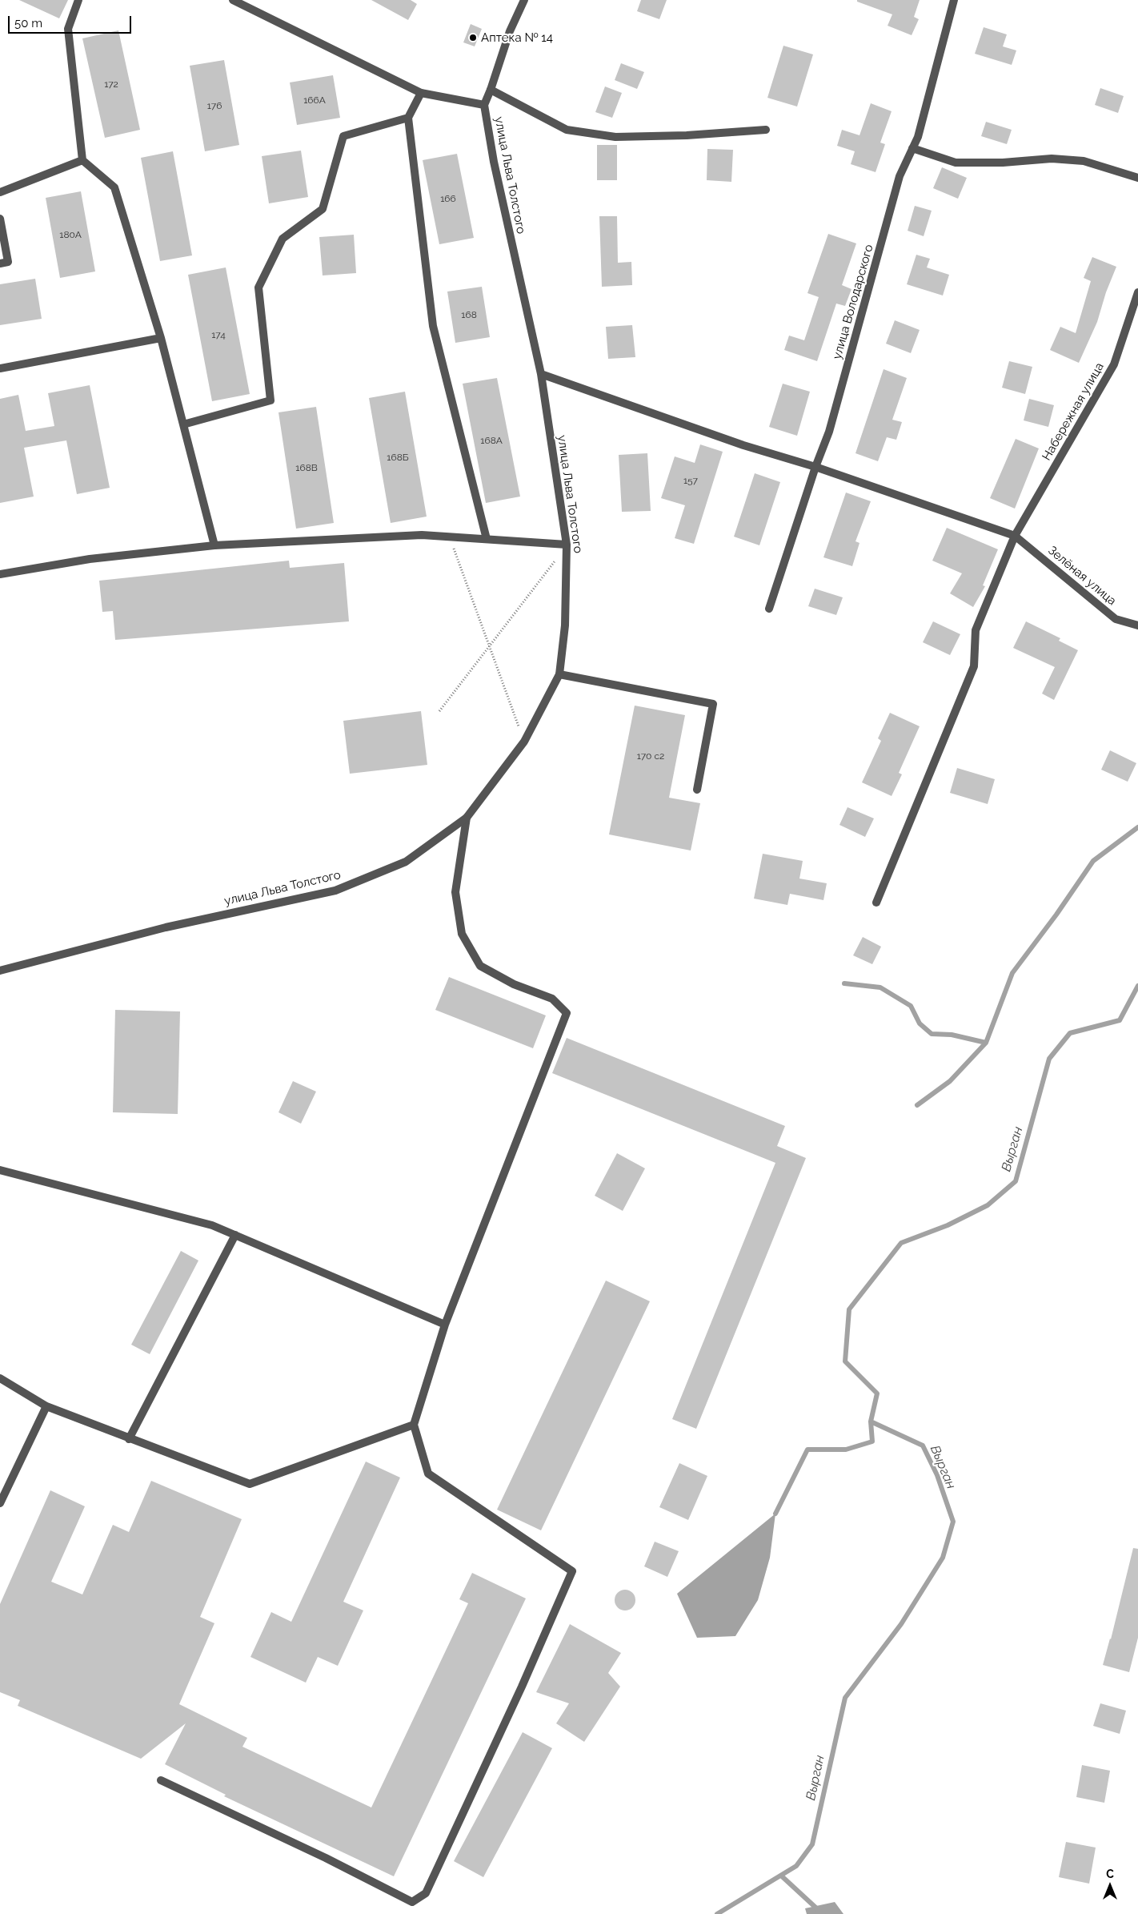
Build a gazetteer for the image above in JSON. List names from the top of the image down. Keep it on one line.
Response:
{"streets":{"street":["улица Льва Толстого","улица Володарского","Набережная улица","Зелёная улица"]},"crossings":[["Набережная улица","Зелёная улица"]],"water":["Вырган"],"places":["Аптека № 14"],"house_numbers":["172","166А","176","166","180А","168","174","168А","168Б","168В","157","170 с2"],"scale_bar":"50 m","north":"top"}
